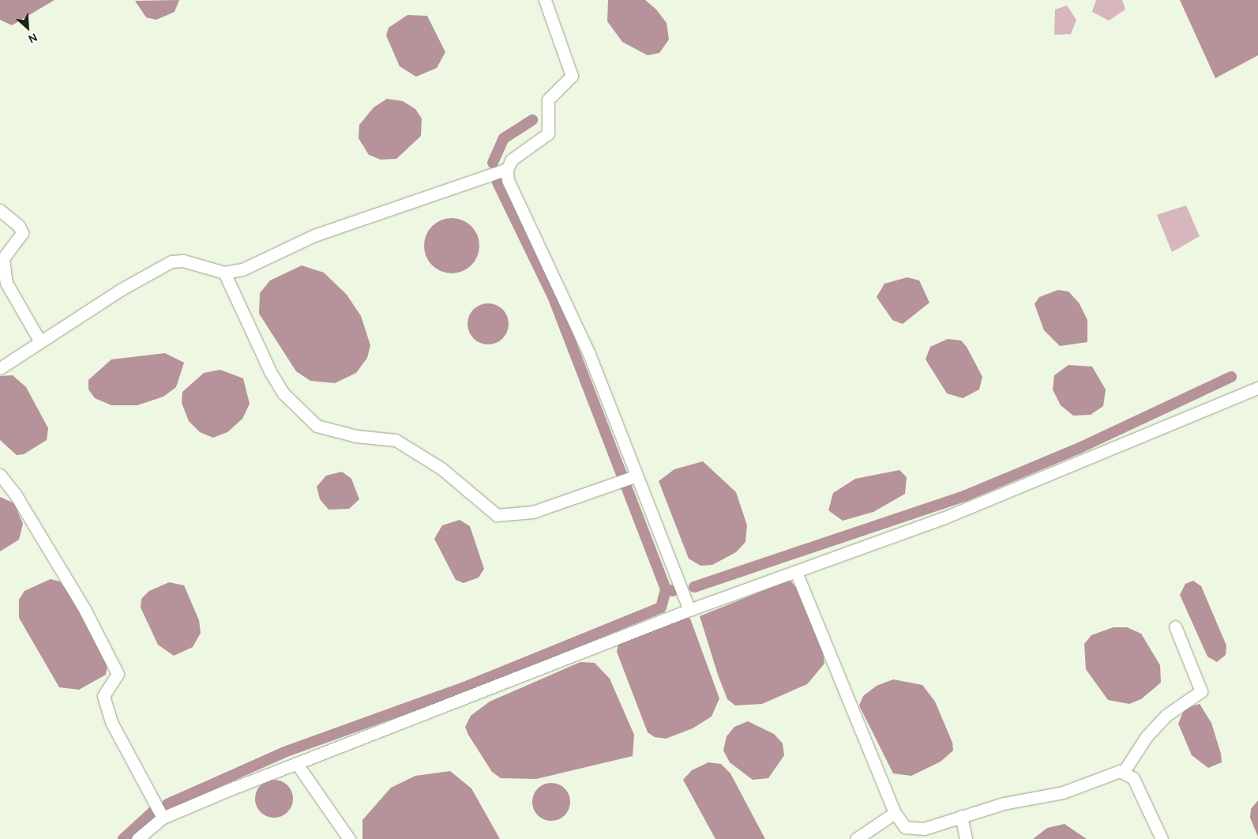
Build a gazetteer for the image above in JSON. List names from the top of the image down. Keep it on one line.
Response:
{"north":"bottom right"}
